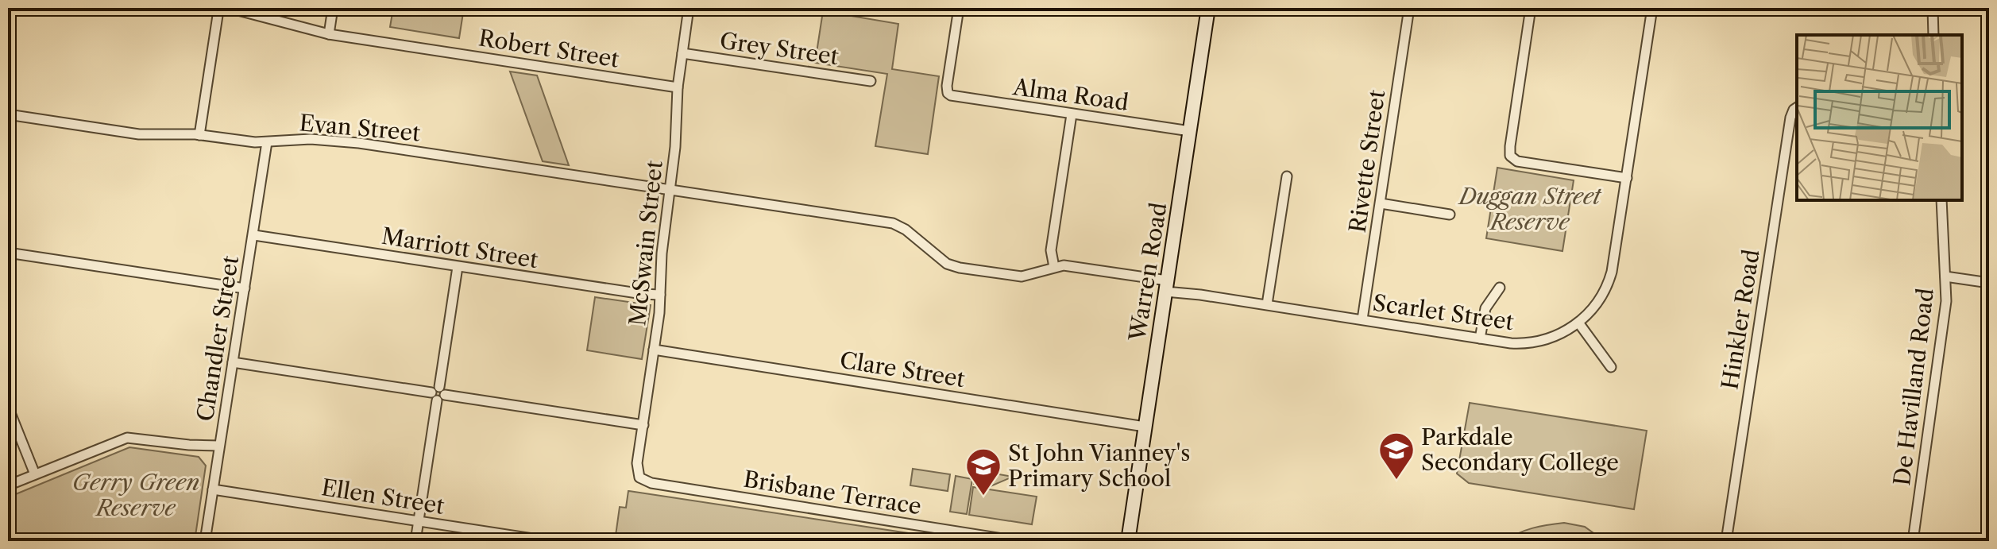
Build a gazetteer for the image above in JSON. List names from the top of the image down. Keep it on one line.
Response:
{"streets":{"street":["Robert Street","Grey Street","Alma Road","Evan Street","Rivette Street","McSwain Street","Marriott Street","Warren Road","Scarlet Street","Hinkler Road","Chandler Street","Clare Street","De Havilland Road","Brisbane Terrace","Ellen Street"]},"crossings":[["Robert Street","McSwain Street"],["Grey Street","McSwain Street"],["Alma Road","Warren Road"],["Evan Street","McSwain Street"],["Evan Street","Scarlet Street"],["Evan Street","Chandler Street"],["Rivette Street","Scarlet Street"],["McSwain Street","Marriott Street"],["McSwain Street","Clare Street"],["McSwain Street","Brisbane Terrace"],["Marriott Street","Chandler Street"],["Warren Road","Scarlet Street"],["Warren Road","Clare Street"],["Chandler Street","Ellen Street"]],"parks":["Duggan Street Reserve","Gerry Green Reserve"],"places":{"school or university":["Parkdale Secondary College","St John Vianney's Primary School"]}}
